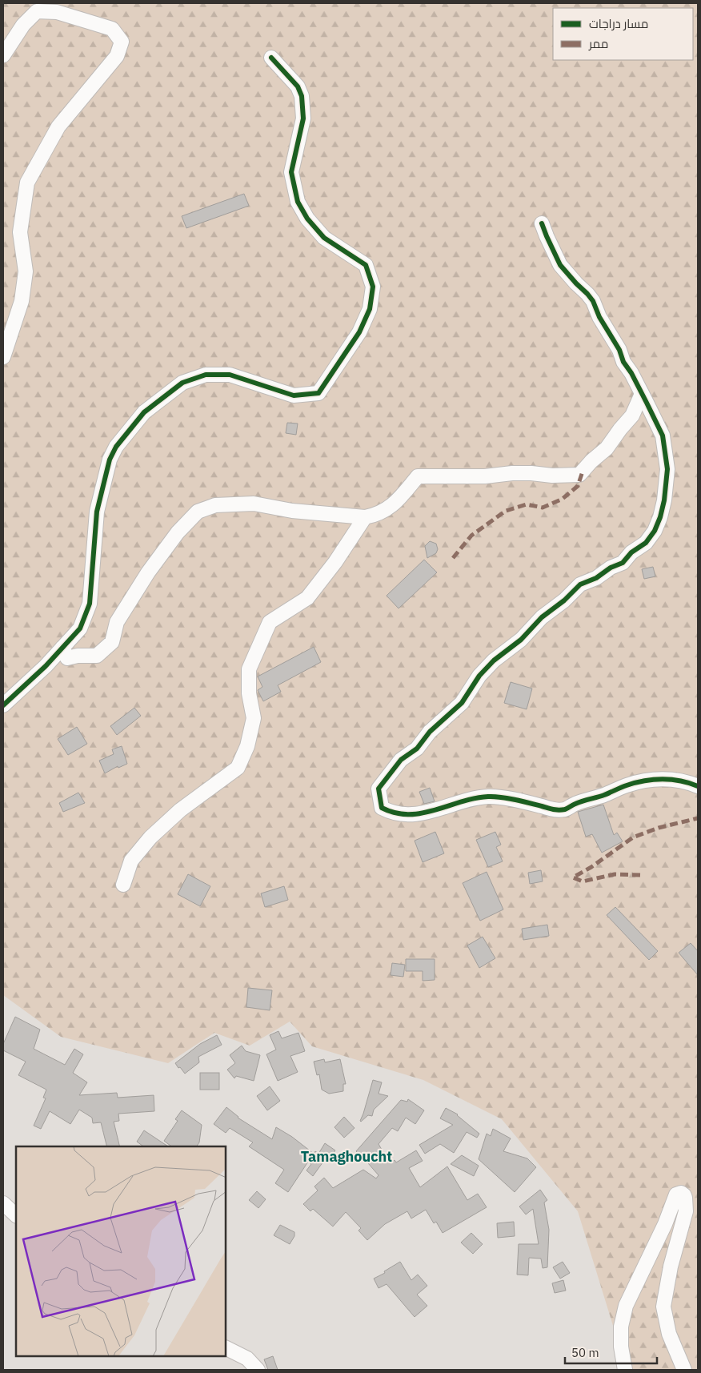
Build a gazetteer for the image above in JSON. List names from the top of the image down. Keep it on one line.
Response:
{"districts":["Tamaghoucht"],"legend":["مسار دراجات","ممر"],"scale_bar":"50 m"}
